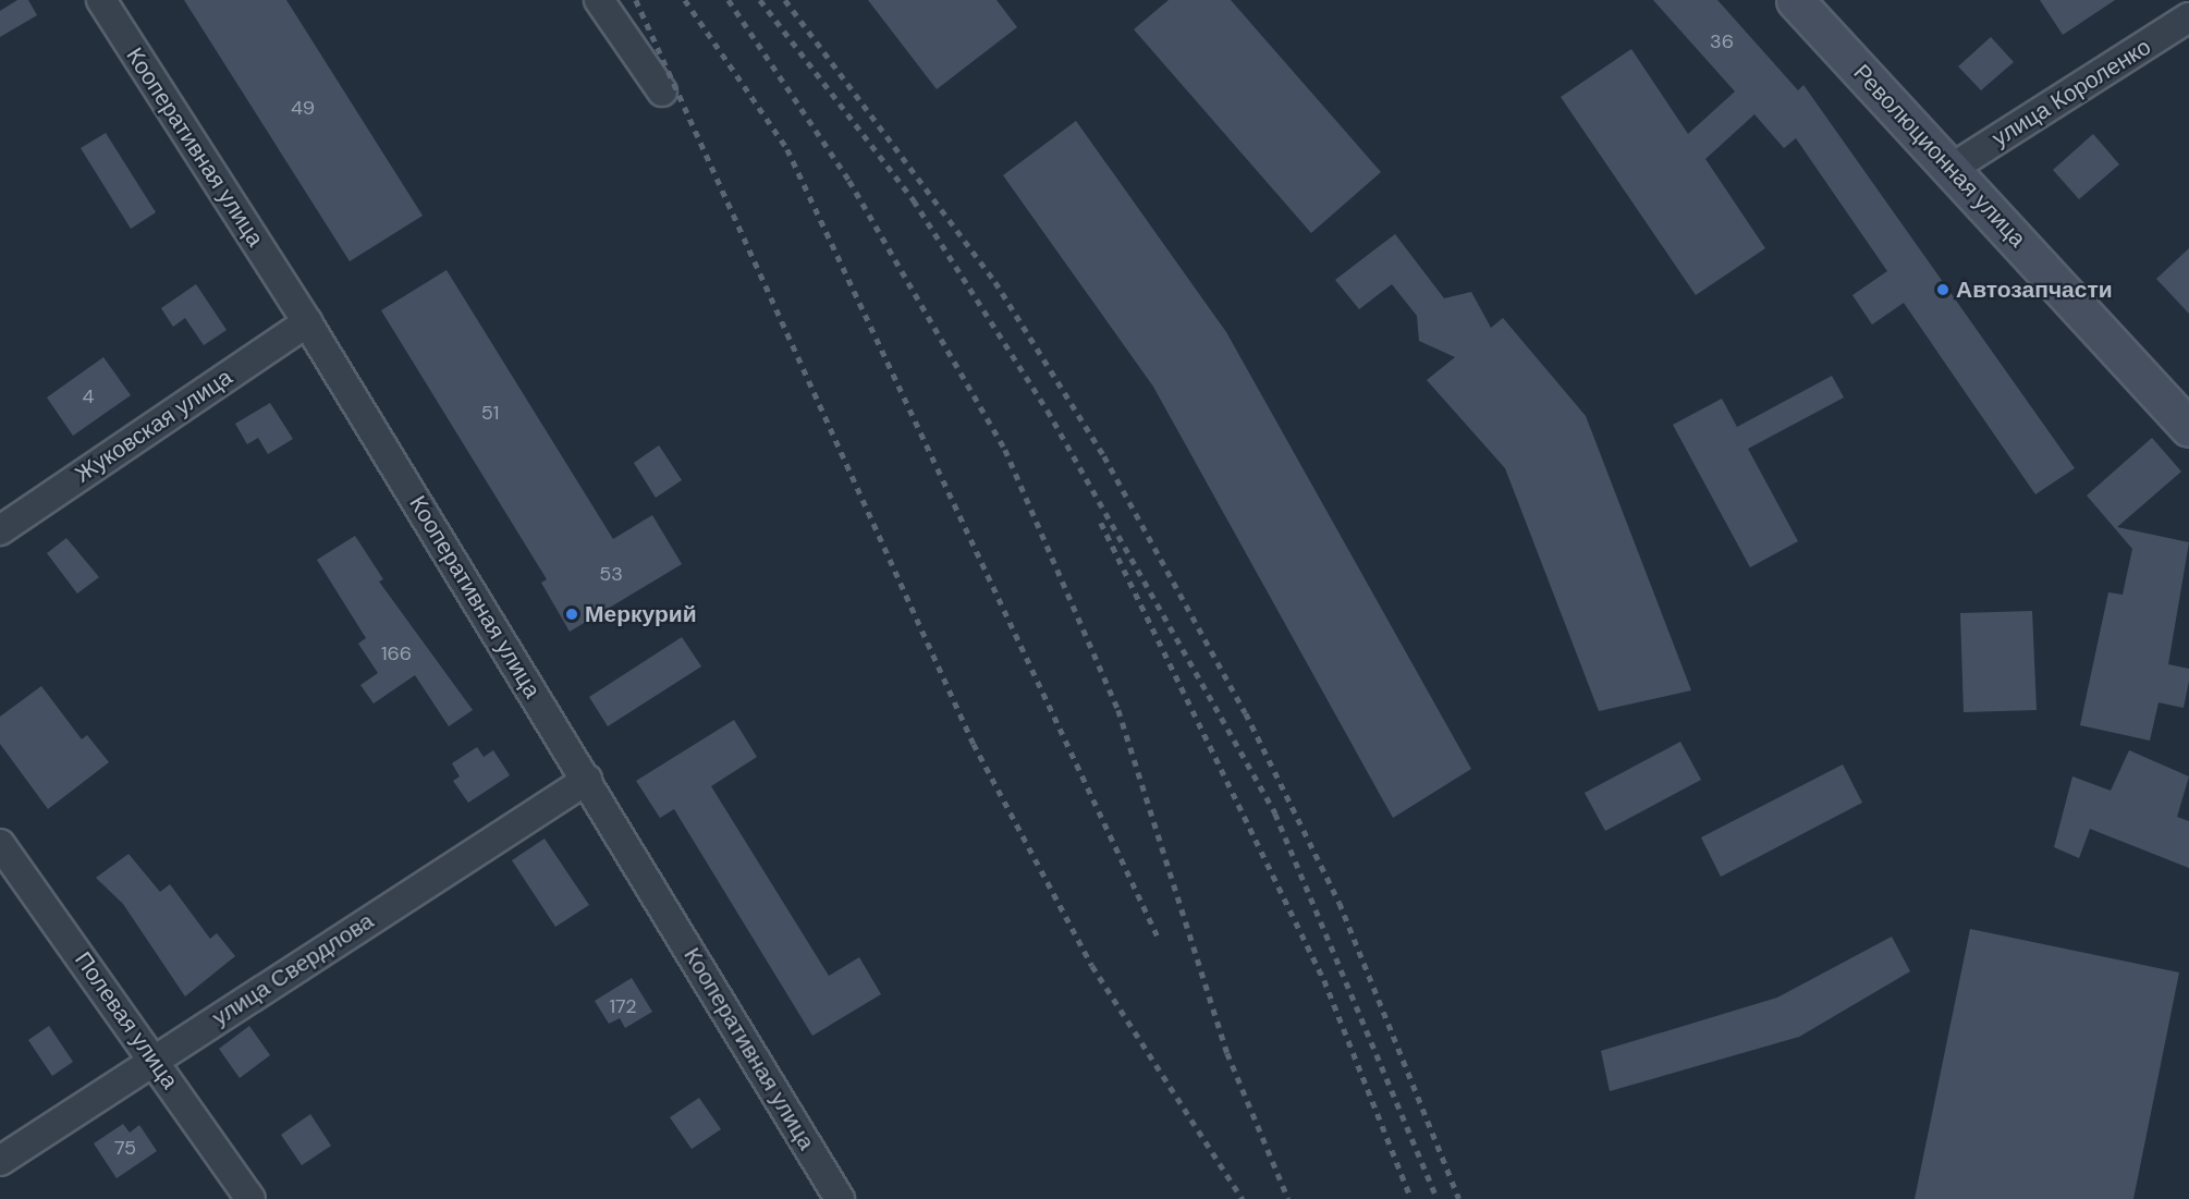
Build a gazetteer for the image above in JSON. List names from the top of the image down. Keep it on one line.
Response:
{"streets":{"main road":["Революционная улица"],"street":["улица Короленко","Кооперативная улица","Жуковская улица","улица Свердлова","Полевая улица"]},"crossings":[["улица Короленко","Революционная улица"],["Кооперативная улица","Жуковская улица"],["Кооперативная улица","улица Свердлова"],["улица Свердлова","Полевая улица"]],"places":["Автозапчасти","Меркурий"],"house_numbers":["36","49","4","51","53","166","172","75"]}
